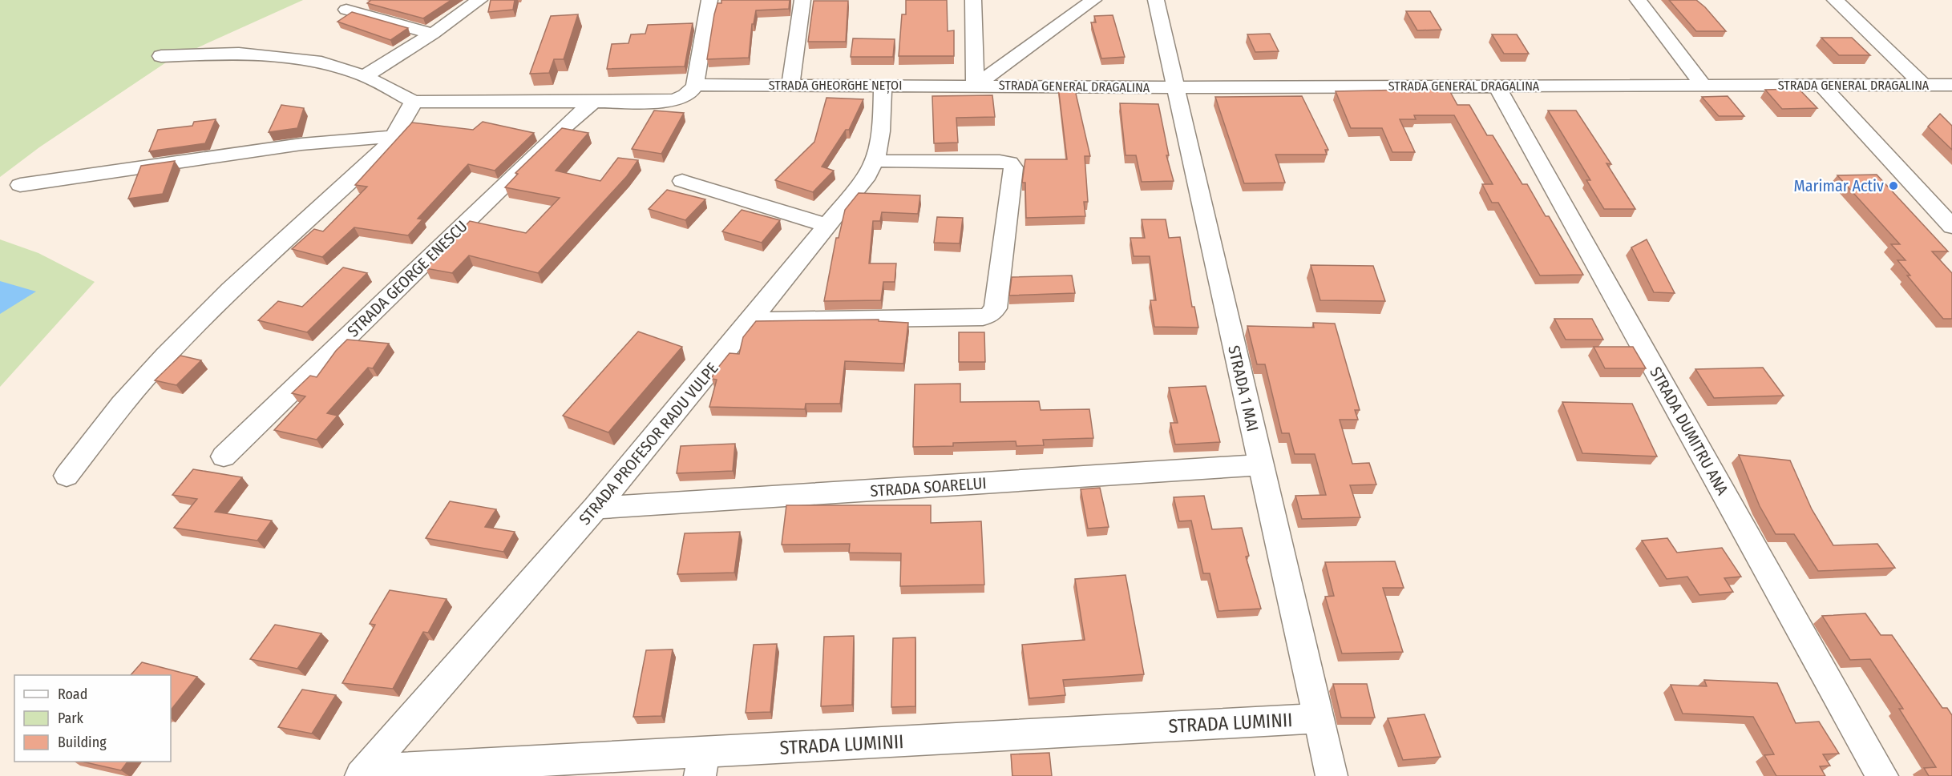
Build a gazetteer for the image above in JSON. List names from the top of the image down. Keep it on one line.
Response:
{"streets":{"street":["STRADA GHEORGHE NEȚOI","STRADA GENERAL DRAGALINA","STRADA GEORGE ENESCU","STRADA 1 MAI","STRADA DUMITRU ANA","STRADA PROFESOR RADU VULPE","STRADA SOARELUI","STRADA LUMINII"]},"crossings":[["STRADA GHEORGHE NEȚOI","STRADA GENERAL DRAGALINA"],["STRADA GHEORGHE NEȚOI","STRADA PROFESOR RADU VULPE"],["STRADA GENERAL DRAGALINA","STRADA 1 MAI"],["STRADA GENERAL DRAGALINA","STRADA DUMITRU ANA"],["STRADA 1 MAI","STRADA SOARELUI"],["STRADA 1 MAI","STRADA LUMINII"],["STRADA PROFESOR RADU VULPE","STRADA SOARELUI"],["STRADA PROFESOR RADU VULPE","STRADA LUMINII"]],"places":["Marimar Activ"],"legend":["Road","Park","Building"]}
